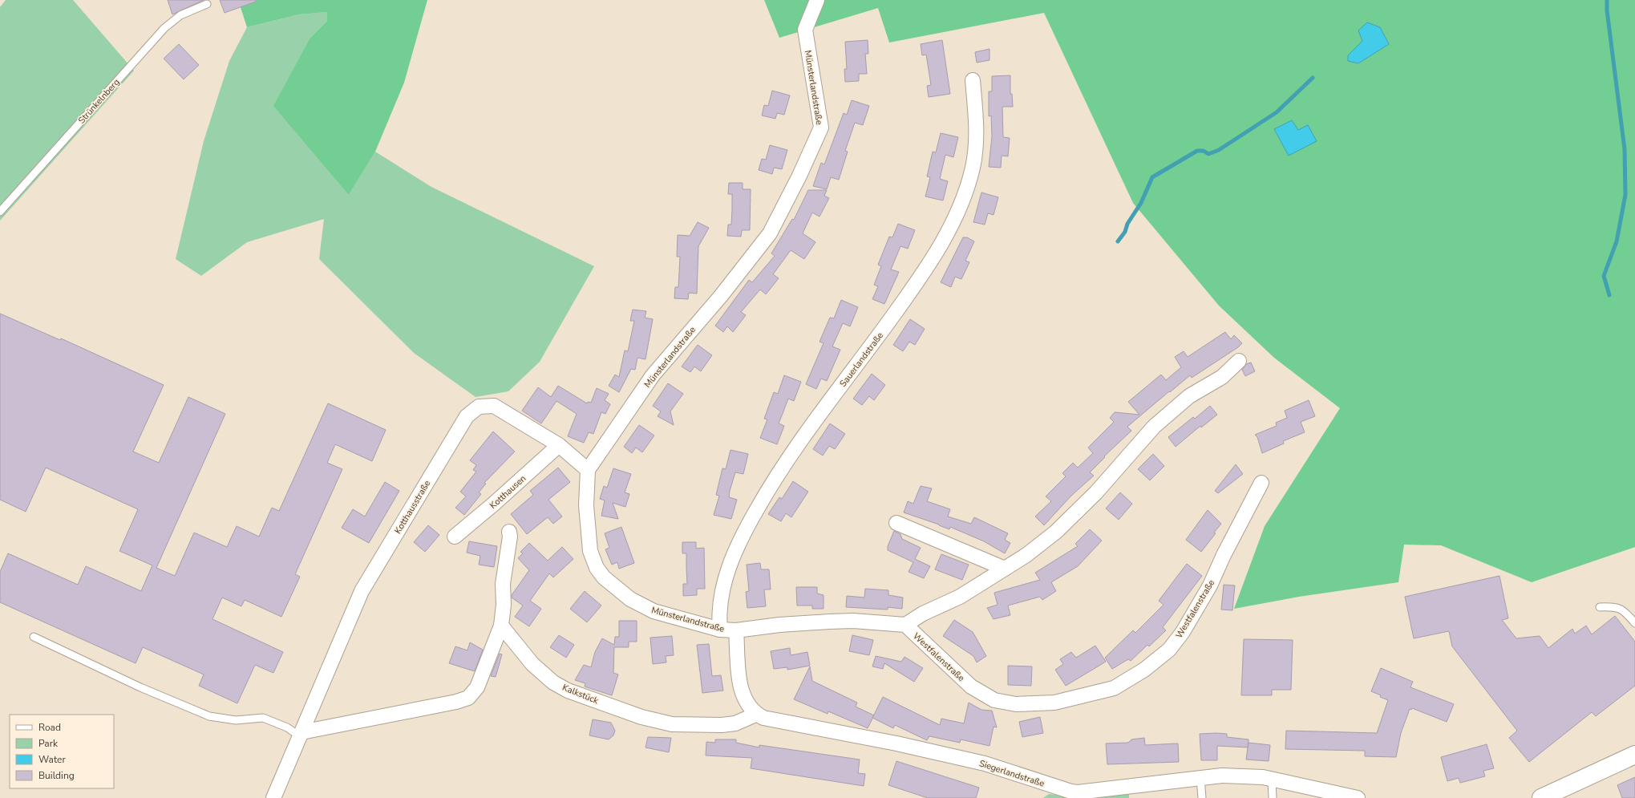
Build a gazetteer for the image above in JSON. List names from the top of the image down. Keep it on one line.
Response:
{"streets":{"street":["Münsterlandstraße","Sauerlandstraße","Kotthausen","Kotthausstraße","Westfalenstraße","Kalkstück","Siegerlandstraße"],"lane":["Strünkelnberg"]},"crossings":[["Münsterlandstraße","Sauerlandstraße"],["Münsterlandstraße","Kotthausstraße"],["Kotthausen","Kotthausstraße"],["Kalkstück","Siegerlandstraße"]],"legend":["Road","Park","Water","Building"]}
